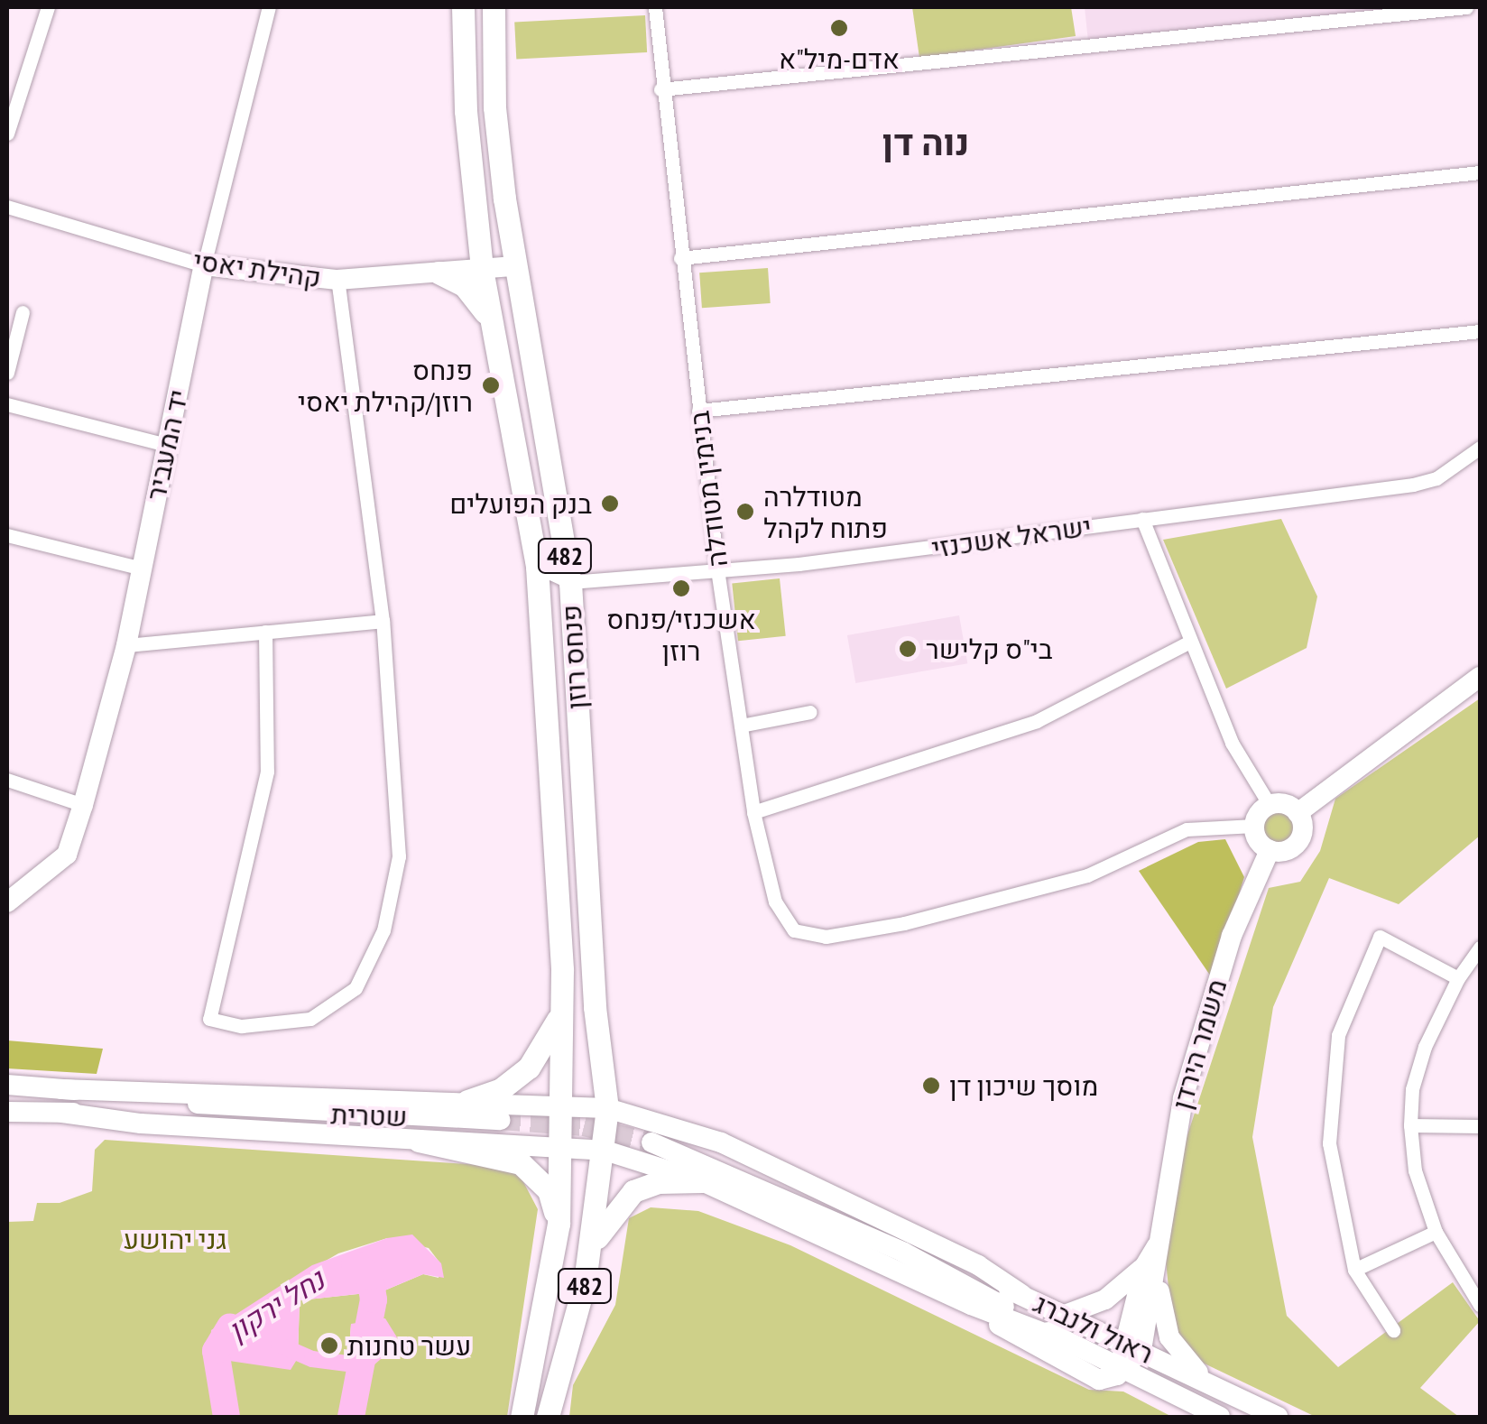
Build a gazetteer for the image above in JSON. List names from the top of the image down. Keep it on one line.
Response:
{"streets":{"main road":["482","פנחס רוזן"],"street":["קהילת יאסי","יד המעביר","בנימין מטודלה","ישראל אשכנזי","משמר הירדן","שטרית","ראול ולנברג"]},"crossings":[["קהילת יאסי","יד המעביר"],["קהילת יאסי","פנחס רוזן"],["בנימין מטודלה","ישראל אשכנזי"],["בנימין מטודלה","משמר הירדן"],["ישראל אשכנזי","פנחס רוזן"],["482","פנחס רוזן"],["משמר הירדן","ראול ולנברג"]],"districts":["נוה דן"],"water":["נחל ירקון"],"parks":["גני יהושע"],"places":["אדם-מיל\"א","פנחס רוזן/קהילת יאסי","בנק הפועלים","מטודלרה פתוח לקהל","אשכנזי/פנחס רוזן","בי\"ס קלישר","מוסך שיכון דן","עשר טחנות"]}
